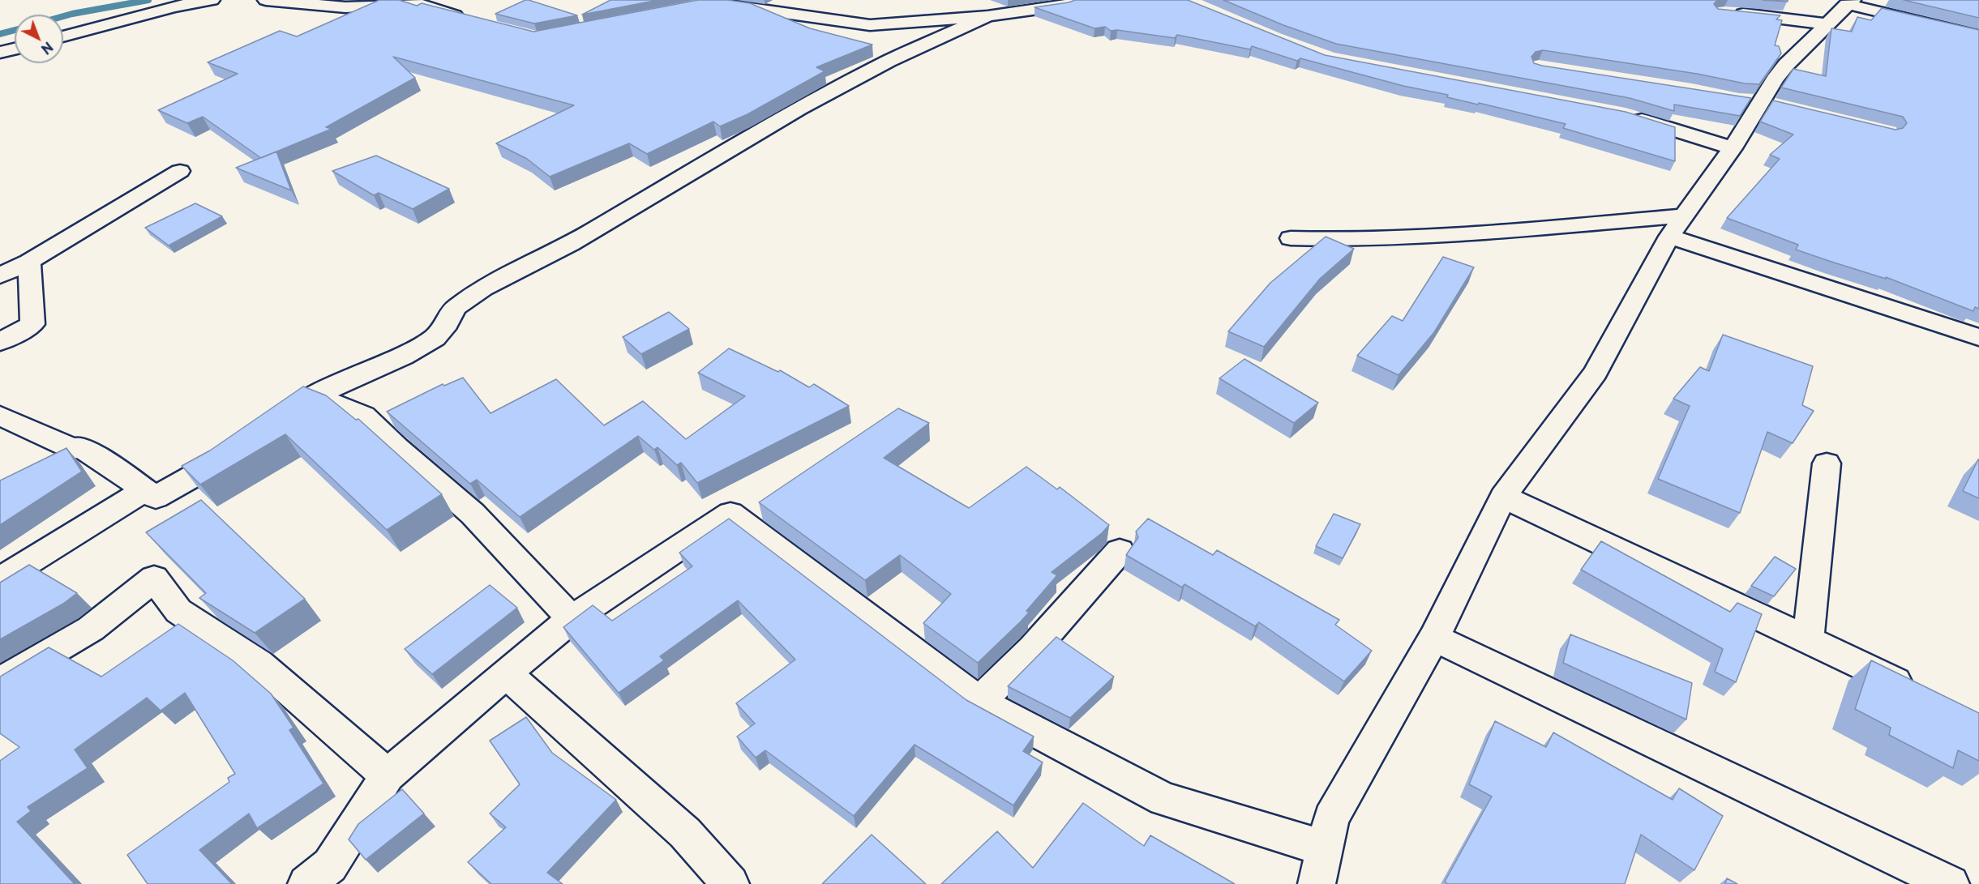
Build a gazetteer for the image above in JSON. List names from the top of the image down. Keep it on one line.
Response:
{"north":"bottom right"}
